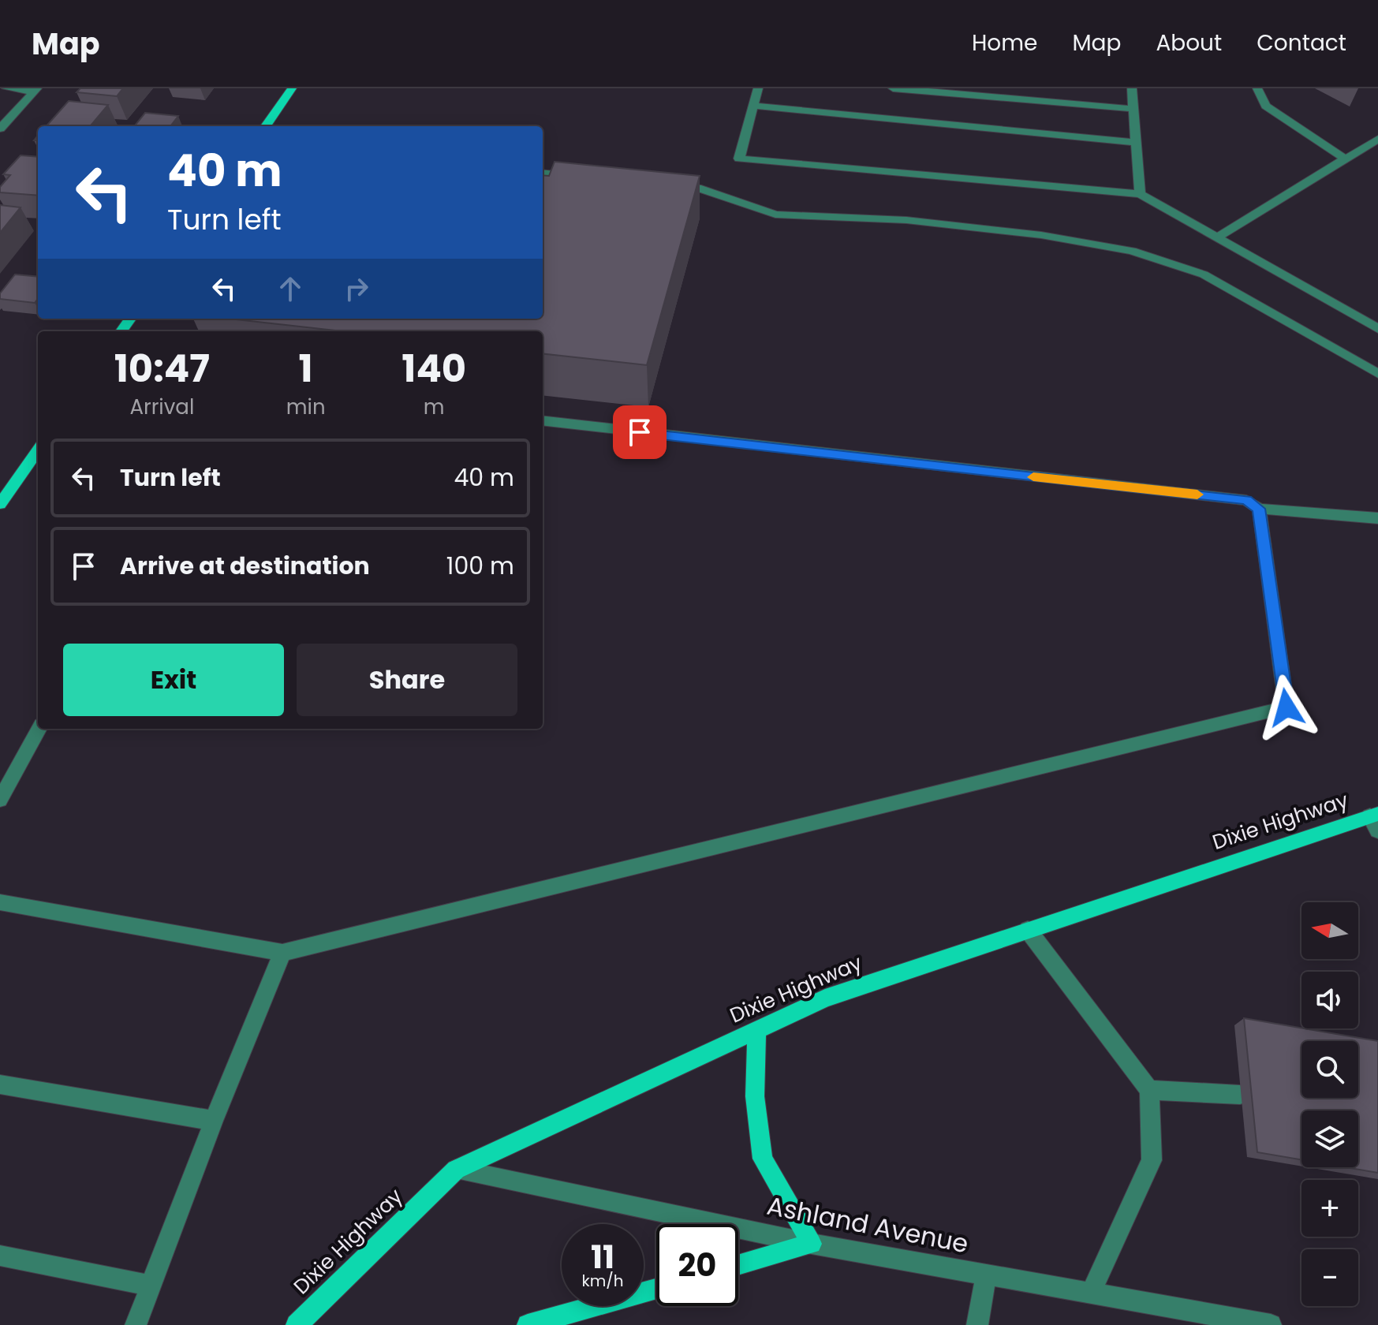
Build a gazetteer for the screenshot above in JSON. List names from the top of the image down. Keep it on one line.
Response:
{"streets":{"main road":["Dixie Highway"],"street":["Ashland Avenue"]},"crossings":[["Dixie Highway","Ashland Avenue"]],"north":"left","page":{"header":"Map","nav":["Home","Map","About","Contact"],"turn":["40 m","Turn left"],"eta":["10:47","Arrival","1","min","140","m"],"list":[{"name":"Turn left","value":"40 m"},{"name":"Arrive at destination","value":"100 m"}],"buttons":["Exit","Share"],"map_buttons":["+","−"],"speed":"11 km/h","limit":"20"}}
